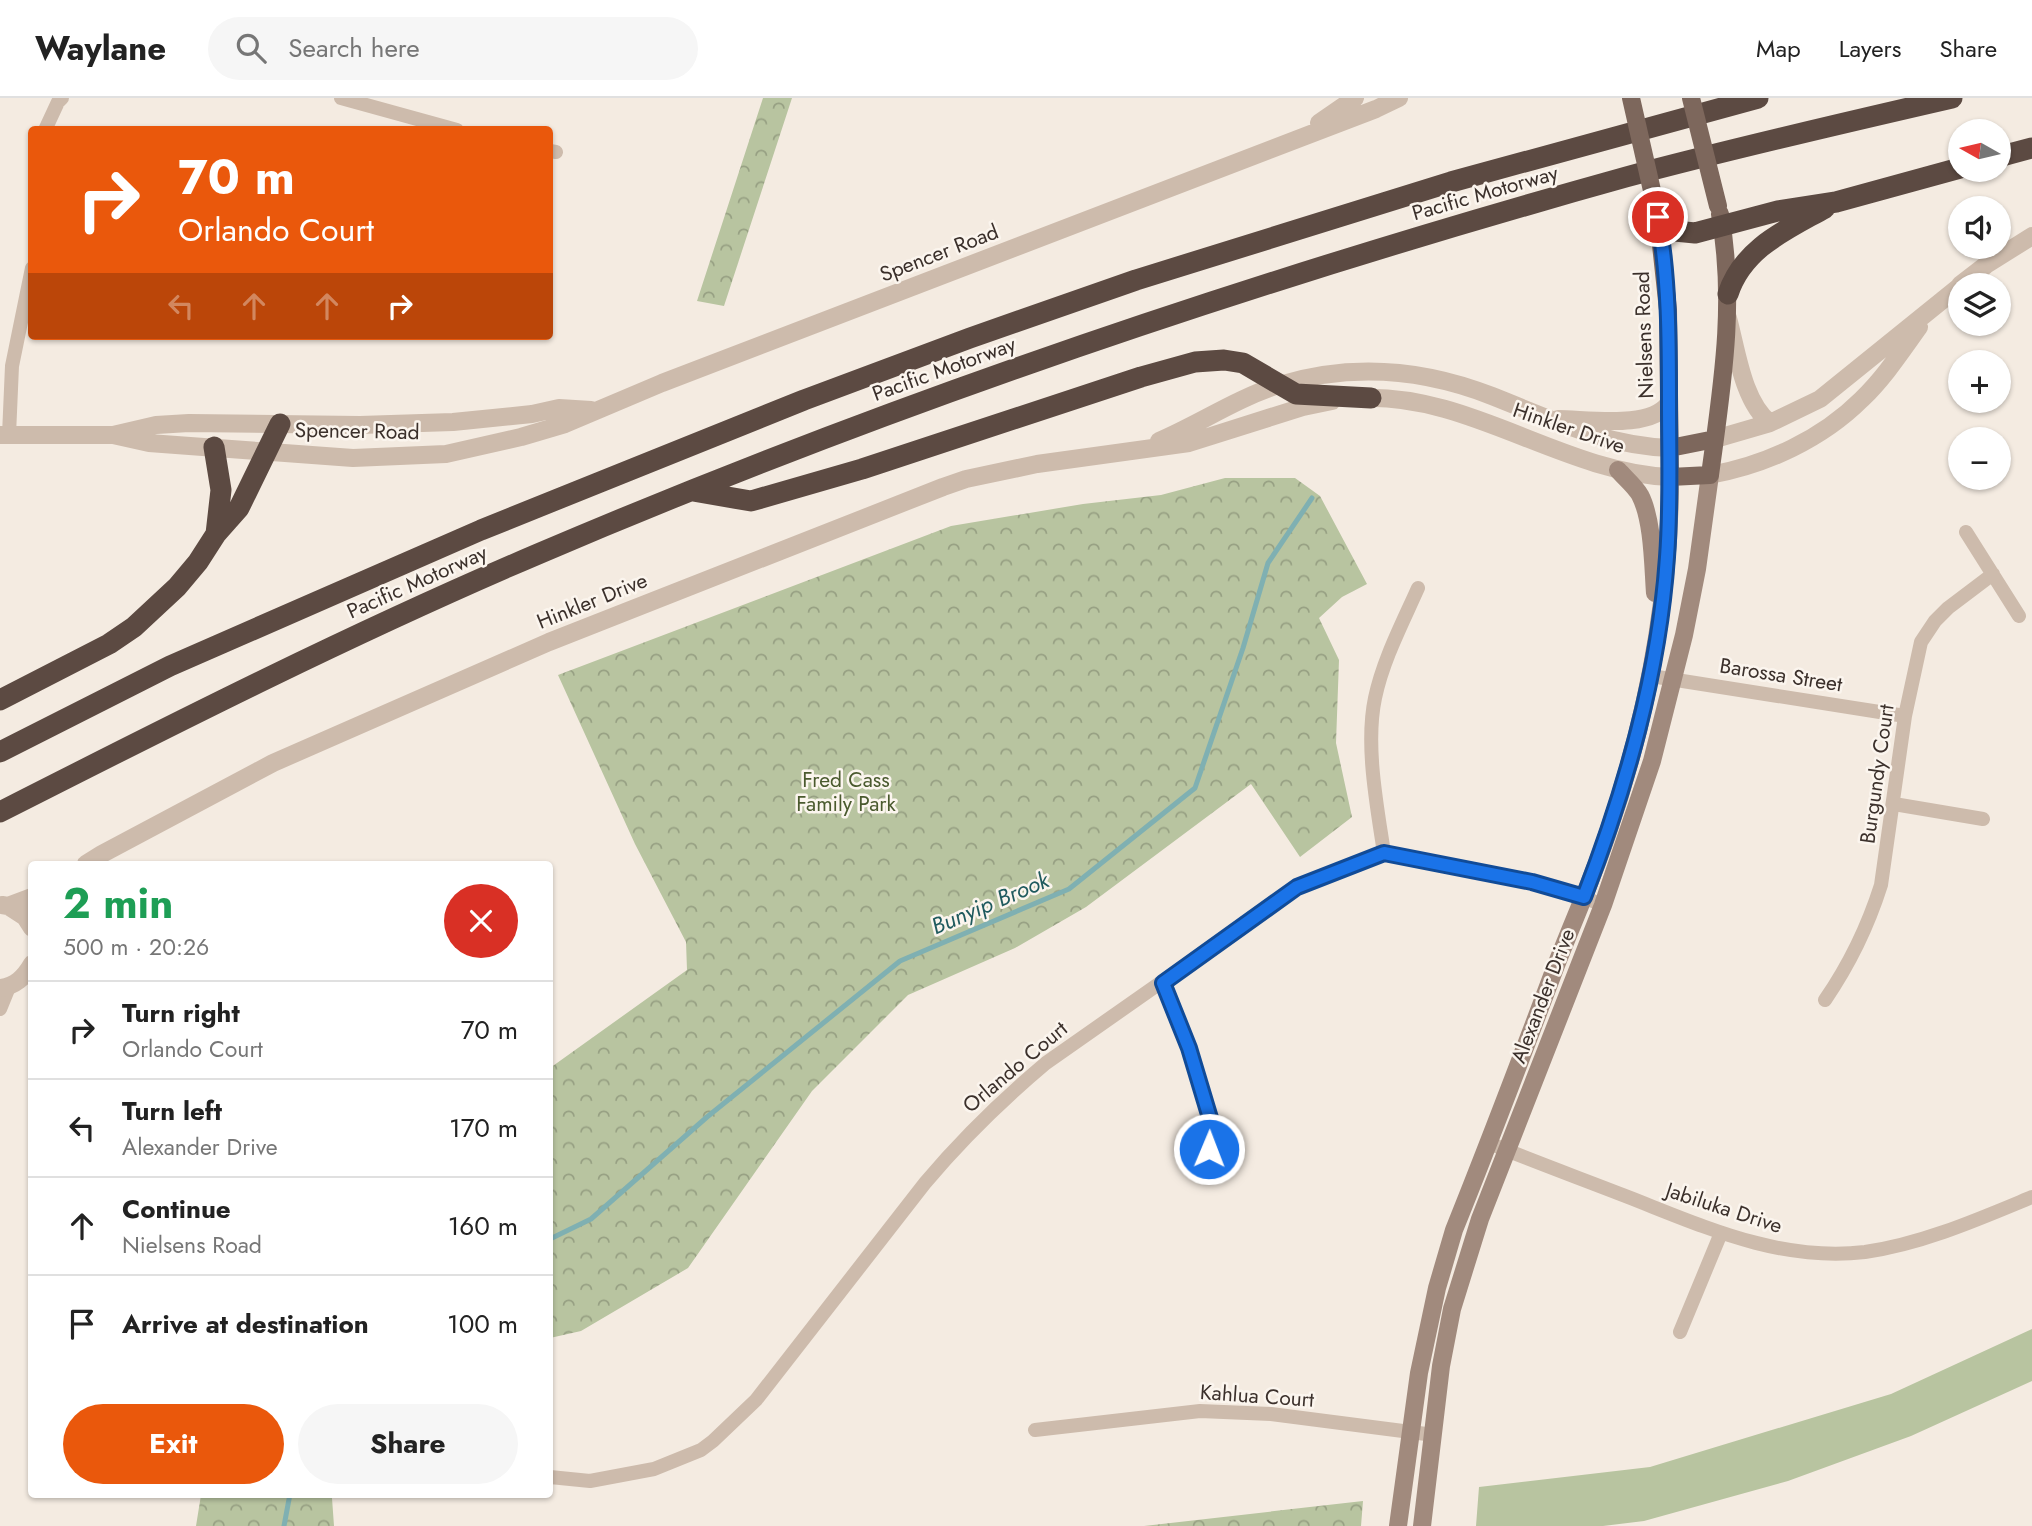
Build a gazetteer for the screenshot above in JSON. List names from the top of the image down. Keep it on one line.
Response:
{"streets":{"highway":["Pacific Motorway"],"main road":["Nielsens Road","Hinkler Drive","Alexander Drive"],"street":["Spencer Road","Barossa Street","Burgundy Court","Orlando Court","Jabiluka Drive","Kahlua Court"]},"crossings":[["Nielsens Road","Hinkler Drive"],["Nielsens Road","Alexander Drive"],["Hinkler Drive","Alexander Drive"],["Barossa Street","Burgundy Court"],["Barossa Street","Alexander Drive"],["Alexander Drive","Jabiluka Drive"],["Alexander Drive","Kahlua Court"]],"water":["Bunyip Brook"],"parks":["Fred Cass Family Park"],"north":"left","page":{"header":"Waylane","search":"Search here","nav":["Map","Layers","Share"],"map_buttons":["+","−"],"turn":["70 m","Orlando Court"],"heading":["2 min","500 m · 20:26"],"list":[{"name":"Turn right","note":"Orlando Court","value":"70 m"},{"name":"Turn left","note":"Alexander Drive","value":"170 m"},{"name":"Continue","note":"Nielsens Road","value":"160 m"},{"name":"Arrive at destination","value":"100 m"}],"buttons":["Exit","Share"]}}
